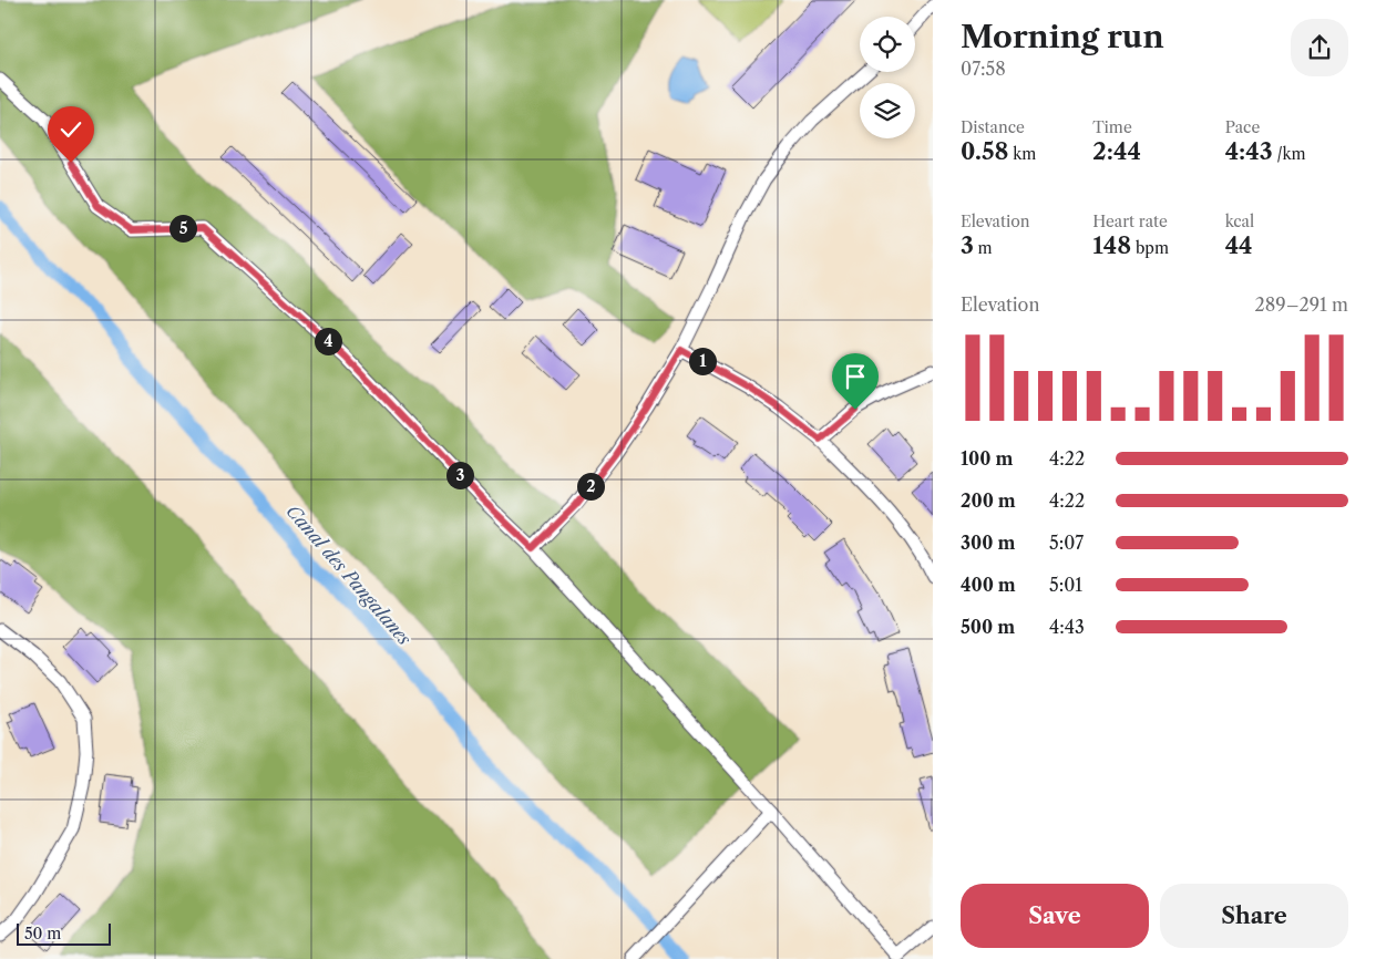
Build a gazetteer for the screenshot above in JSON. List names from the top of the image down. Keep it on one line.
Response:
{"water":["Canal des Pangalanes"],"scale_bar":"50 m","page":{"heading":["Morning run","07:58"],"stats":[["Distance","0.58 km"],["Time","2:44"],["Pace","4:43 /km"],["Elevation","3 m"],["Heart rate","148 bpm"],["kcal","44"]],"pins":["5","4","1","3","2"],"chart":["Elevation","289–291 m"],"list":[{"name":"100 m","note":"4:22"},{"name":"200 m","note":"4:22"},{"name":"300 m","note":"5:07"},{"name":"400 m","note":"5:01"},{"name":"500 m","note":"4:43"}],"buttons":["Save","Share"],"scale":"50 m"}}
